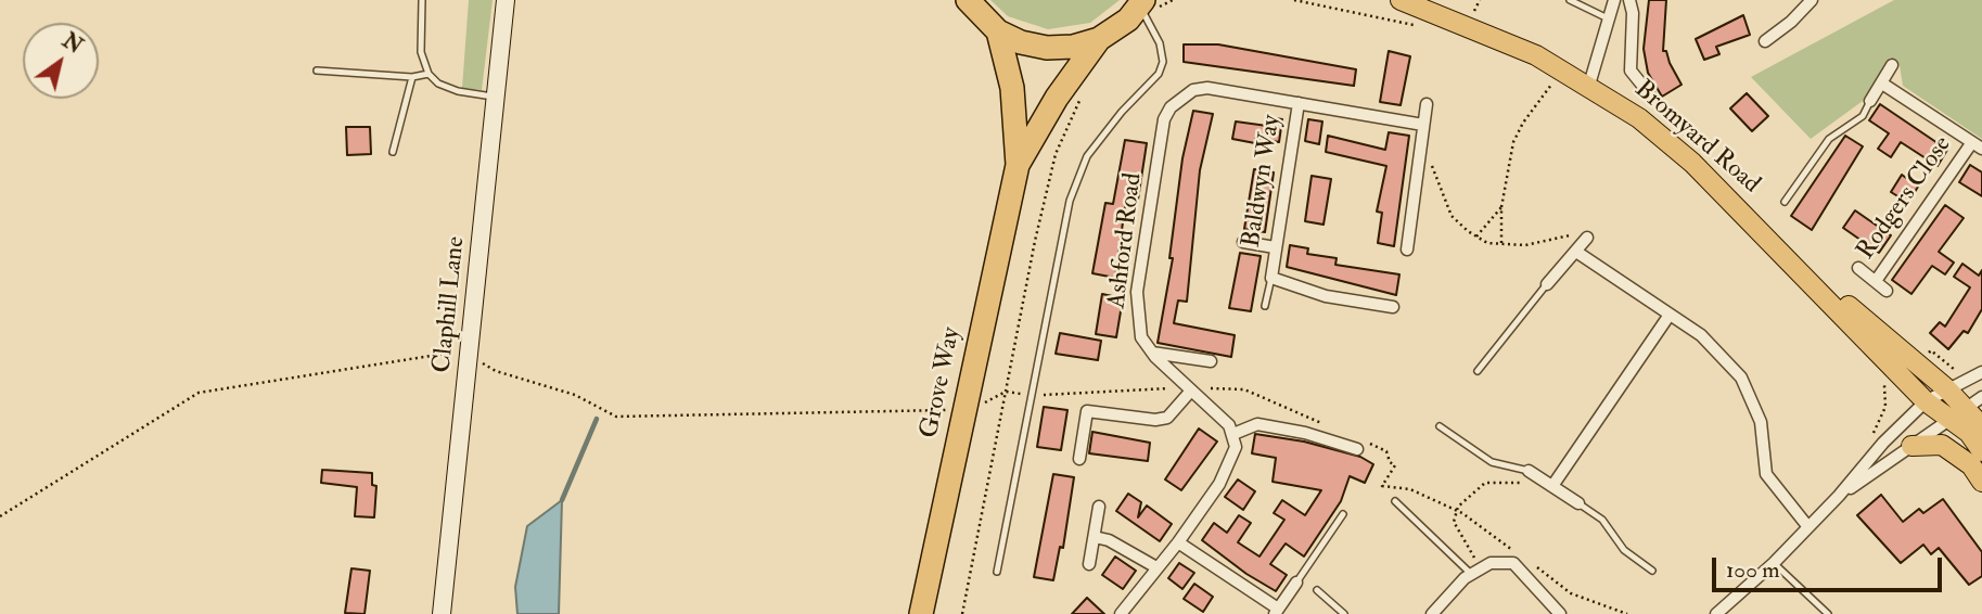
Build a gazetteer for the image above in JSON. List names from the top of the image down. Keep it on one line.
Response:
{"streets":{"highway":["Grove Way"],"main road":["Bromyard Road"],"street":["Baldwyn Way","Rodgers Close","Ashford Road","Claphill Lane"]},"crossings":[["Baldwyn Way","Ashford Road"]],"scale_bar":"100 m","north":"top right"}
